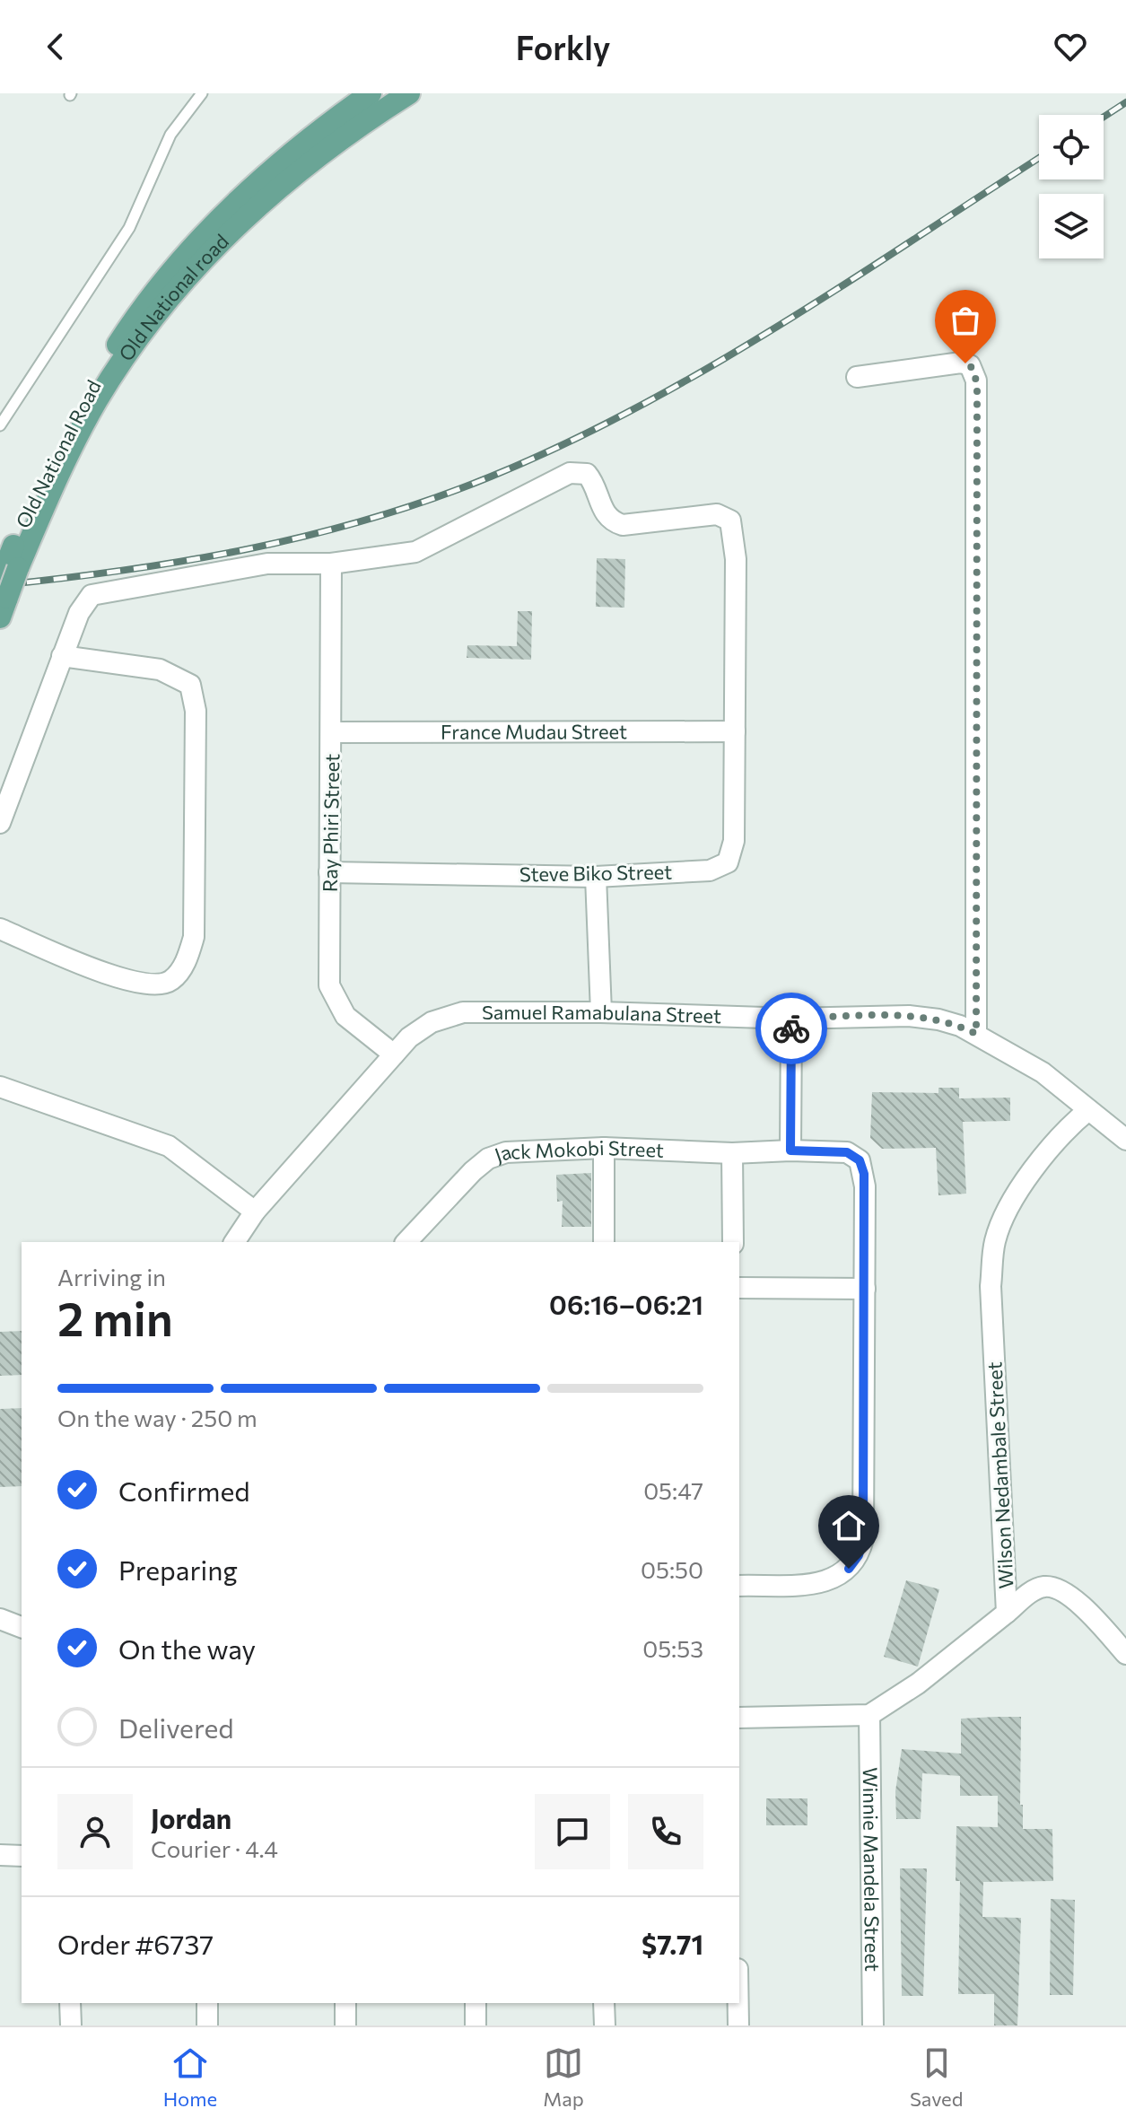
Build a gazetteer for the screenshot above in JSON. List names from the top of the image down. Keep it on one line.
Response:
{"streets":{"main road":["Old National road","Old National Road"],"street":["France Mudau Street","Ray Phiri Street","Steve Biko Street","Samuel Ramabulana Street","Jack Mokobi Street","Wilson Nedambale Street","Winnie Mandela Street"]},"crossings":[["Old National road","Old National Road"],["France Mudau Street","Ray Phiri Street"],["France Mudau Street","Steve Biko Street"],["Ray Phiri Street","Steve Biko Street"],["Ray Phiri Street","Samuel Ramabulana Street"],["Samuel Ramabulana Street","Wilson Nedambale Street"],["Wilson Nedambale Street","Winnie Mandela Street"]],"page":{"header":"Forkly","heading":["2 min","Arriving in","06:16–06:21"],"panel":["Jordan","Courier · 4.4","Order #6737","$7.71"],"bar":"On the way · 250 m","list":[["Confirmed","05:47"],["Preparing","05:50"],["On the way","05:53"],"Delivered"],"tabs":["Home","Map","Saved"]}}
